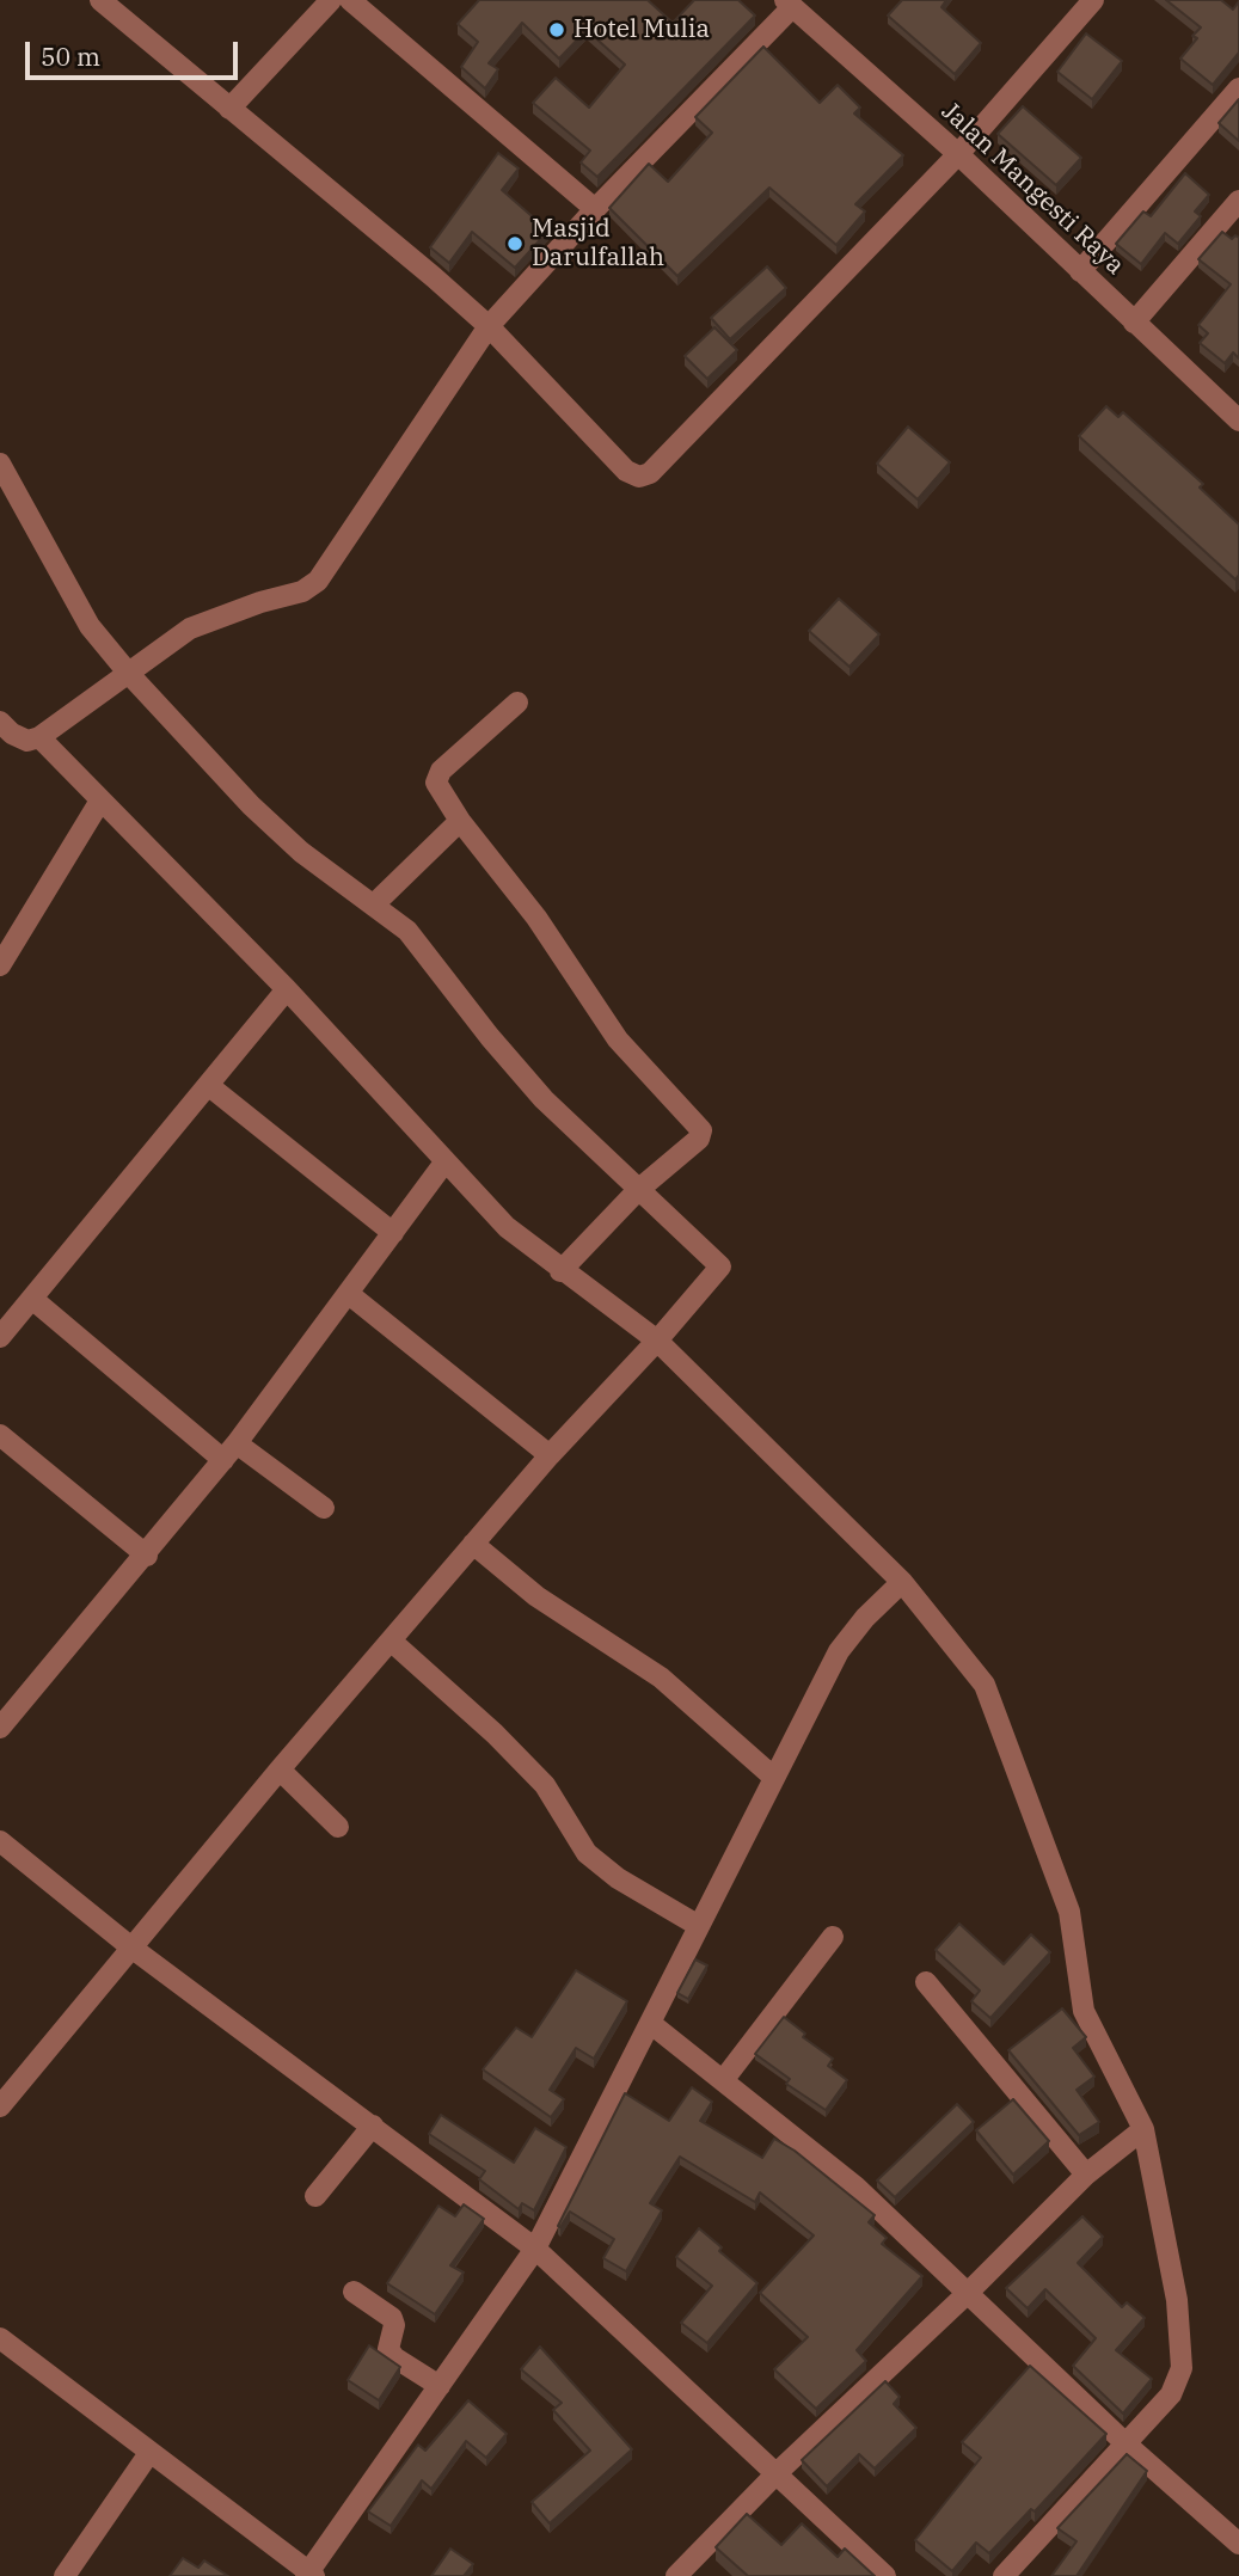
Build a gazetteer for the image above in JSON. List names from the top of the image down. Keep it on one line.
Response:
{"streets":{"street":["Jalan Mangesti Raya"]},"places":["Hotel Mulia","Masjid Darulfallah"],"scale_bar":"50 m"}
